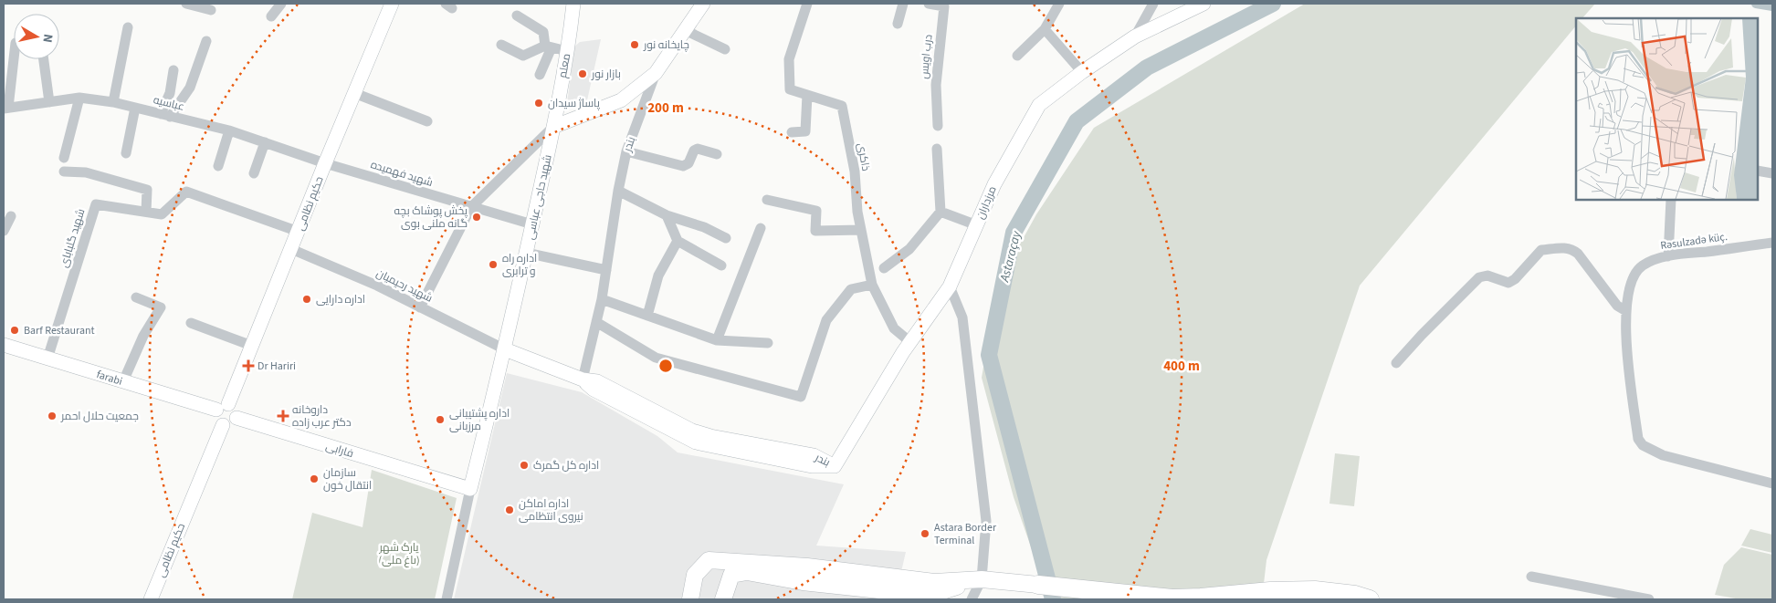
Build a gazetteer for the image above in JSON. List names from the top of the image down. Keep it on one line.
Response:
{"streets":{"street":["درب اویس","معلم","عباسیه","بندر","ذاکری","شهید فهمیده","شهید حاجی عباسی","مرزداران","حکیم نظامی","شهید گلبابای","Rəsulzadə küç.","شهید رحیمیان","farabi","فارابی"]},"crossings":[["معلم","شهید حاجی عباسی"],["عباسیه","شهید فهمیده"],["عباسیه","حکیم نظامی"],["بندر","شهید حاجی عباسی"],["بندر","مرزداران"],["بندر","شهید رحیمیان"],["ذاکری","مرزداران"],["شهید فهمیده","شهید حاجی عباسی"],["شهید فهمیده","حکیم نظامی"],["شهید حاجی عباسی","شهید رحیمیان"],["شهید حاجی عباسی","فارابی"],["حکیم نظامی","شهید گلبابای"],["حکیم نظامی","شهید رحیمیان"],["حکیم نظامی","farabi"],["حکیم نظامی","فارابی"],["شهید گلبابای","farabi"],["farabi","فارابی"]],"water":["Astaraçay"],"parks":["پارک شهر (باغ ملی)"],"places":{"other":["چایخانه نور","بازار نور","پاساژ سیدان","پخش پوشاک بچه گانه ملنی بوی","اداره راه و ترابری","اداره دارایی","Barf Restaurant","جمعیت حلال احمر","اداره پشتیبانی مرزبانی","اداره کل گمرک","سازمان انتقال خون","اداره اماکن نیروی انتظامی","Astara Border Terminal"],"health":["Dr Hariri","داروخانه دکتر عرب زاده"]},"north":"right","rings":["200 m","400 m"]}
